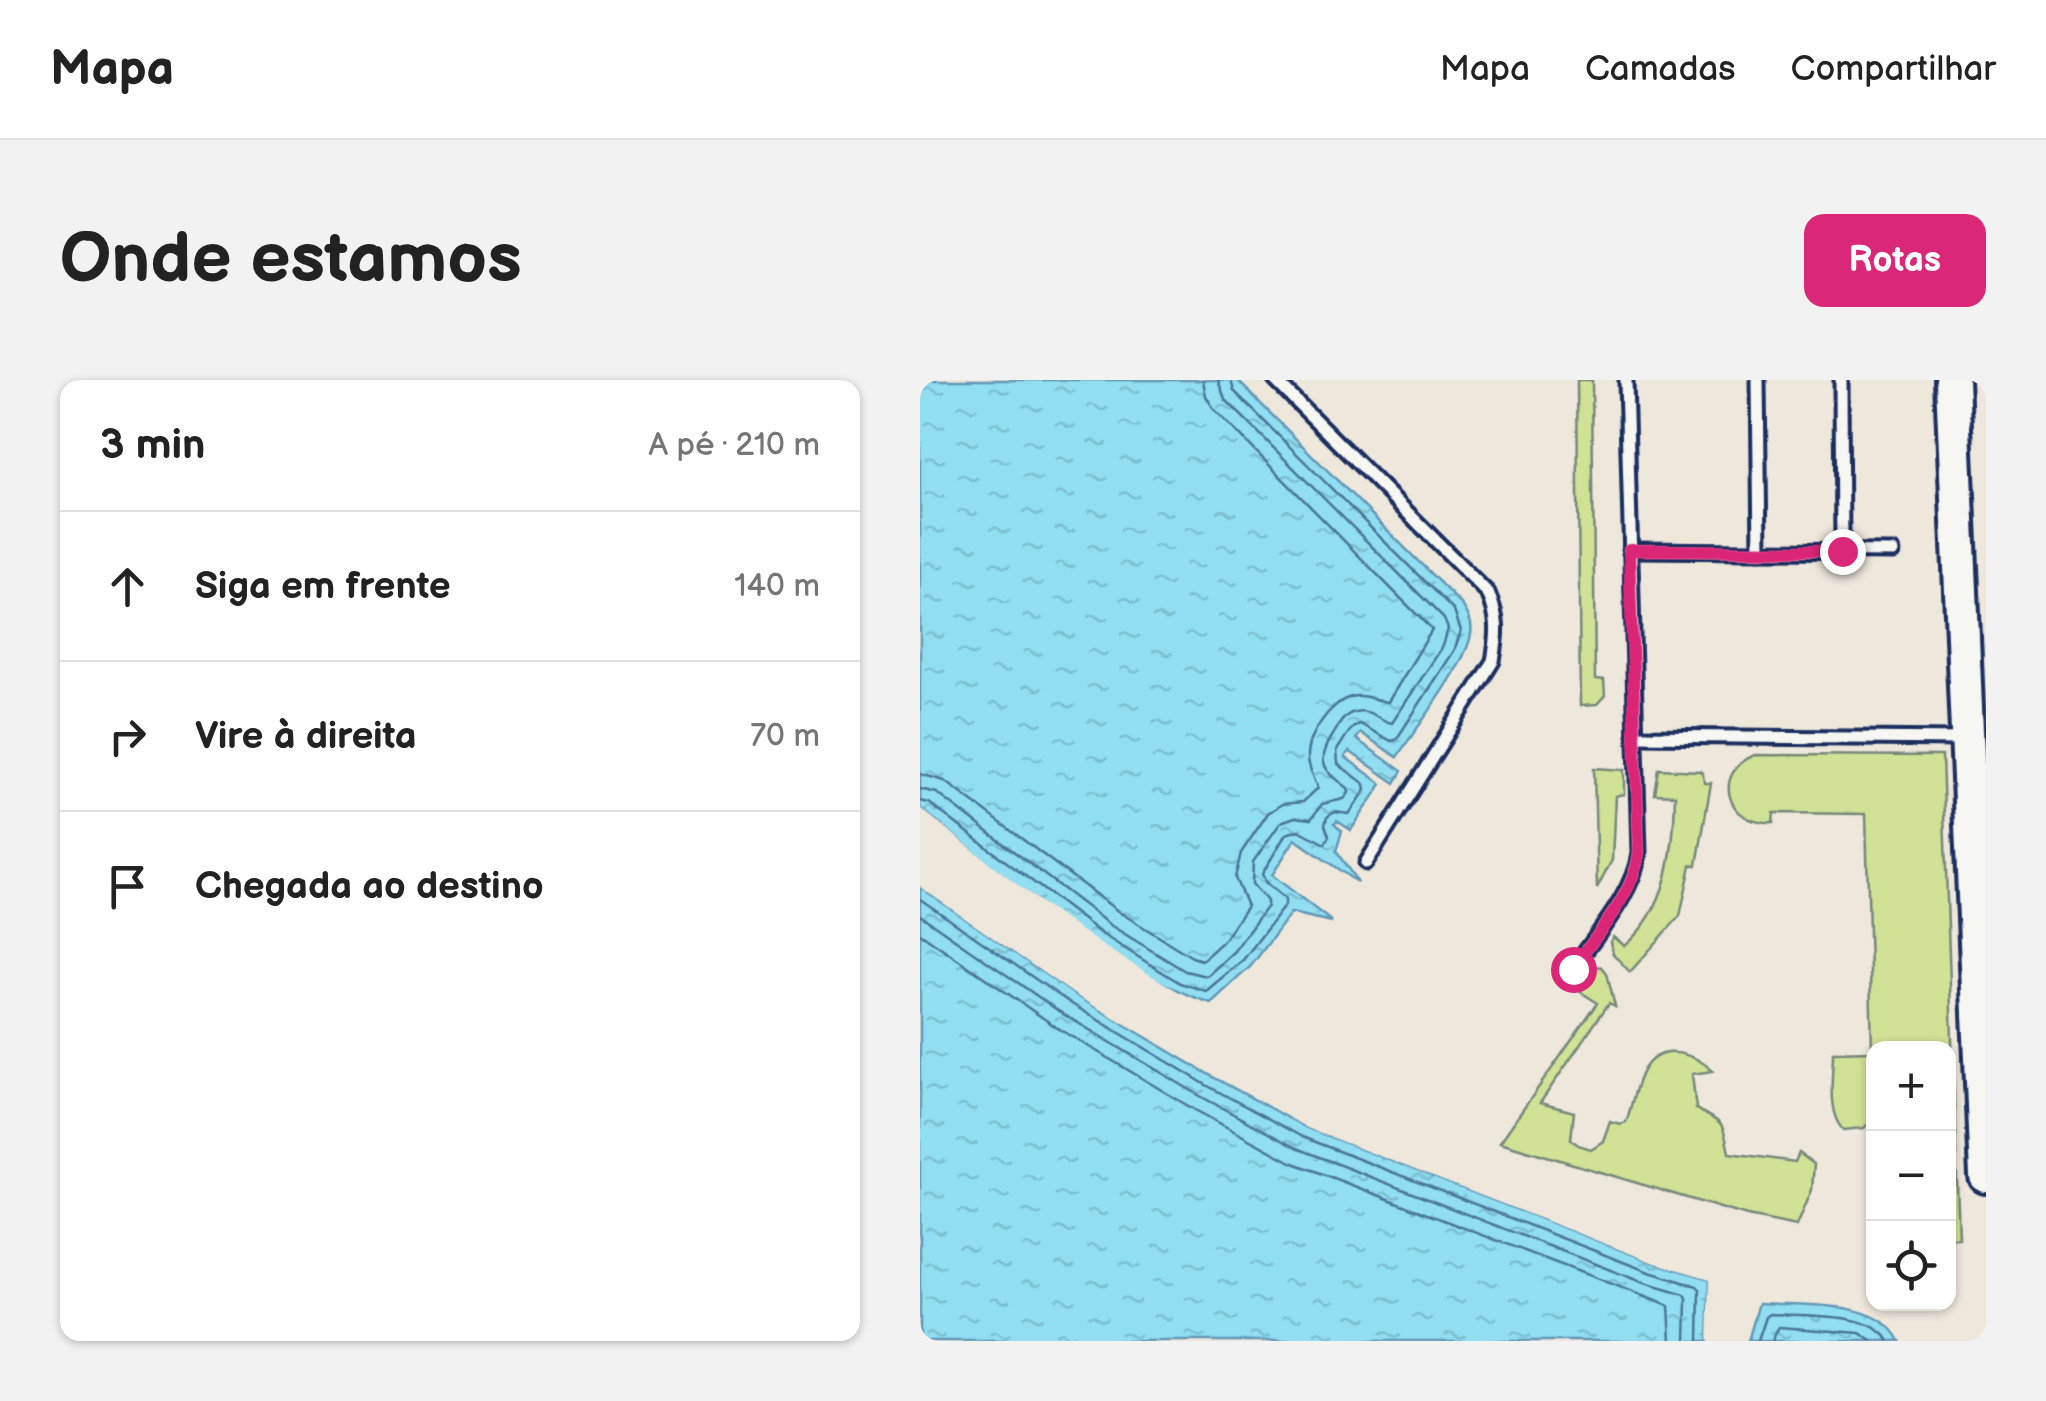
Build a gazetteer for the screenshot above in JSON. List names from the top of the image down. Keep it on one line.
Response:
{"page":{"header":"Mapa","nav":["Mapa","Camadas","Compartilhar"],"buttons":"Rotas","title":"Onde estamos","heading":["3 min","A pé · 210 m"],"list":[["Siga em frente","140 m"],["Vire à direita","70 m"],"Chegada ao destino"],"map_buttons":["+","−"]}}
